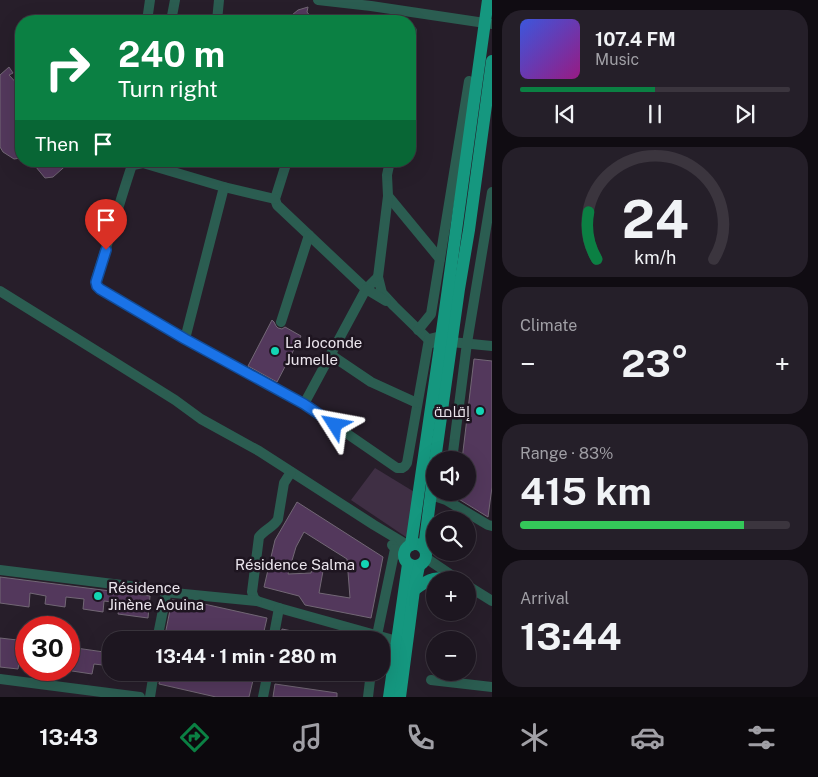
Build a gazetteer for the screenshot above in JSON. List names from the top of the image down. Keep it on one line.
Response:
{"places":["La Joconde Jumelle","إقامة","Résidence Salma","Résidence Jinène Aouina"],"page":{"turn":["240 m","Turn right"],"song":["107.4 FM","Music"],"then":"Then","tile":["Climate",["Range · 83%","415 km"],["Arrival","13:44"]],"heat":["−","23°","+"],"map_buttons":["+","−"],"limit":"30","trip":"13:44 · 1 min · 280 m","tabs":"13:43","gauge":["24","km/h"]}}
